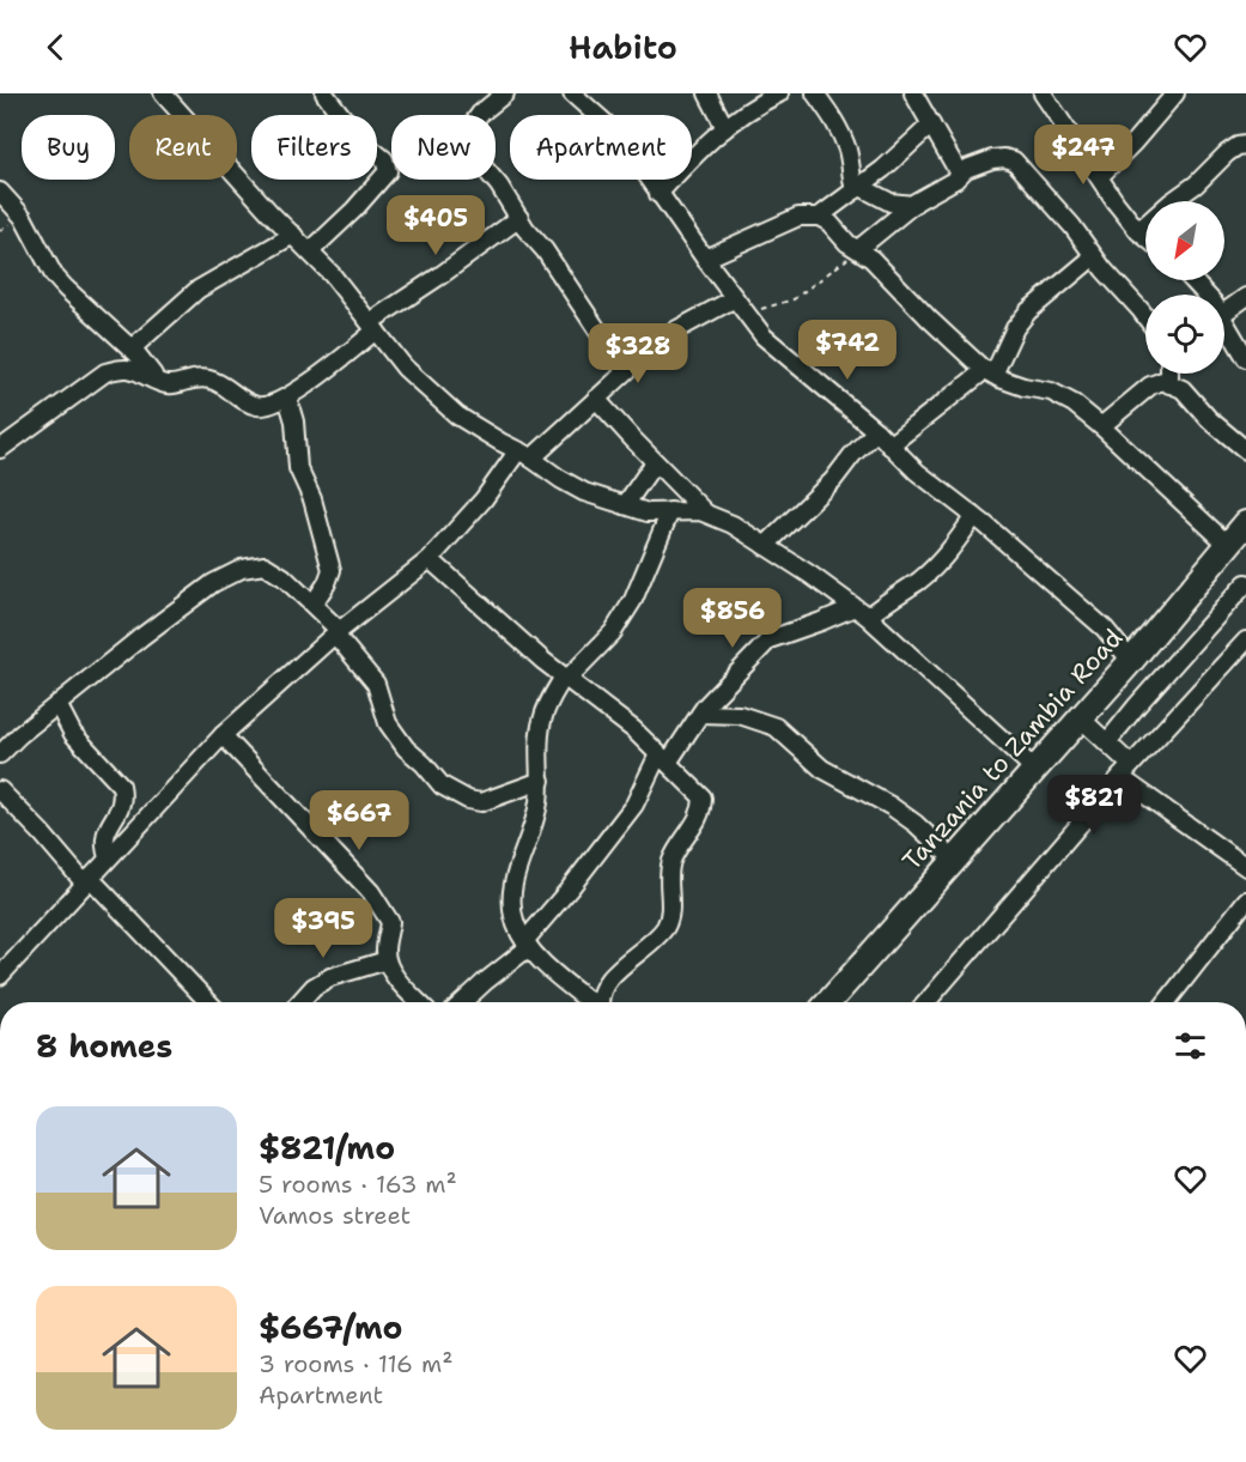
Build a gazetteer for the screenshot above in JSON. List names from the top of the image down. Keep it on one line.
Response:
{"streets":{"highway":["Tanzania to Zambia Road"]},"north":"bottom left","page":{"header":"Habito","chip":["Buy","Rent","Filters","New","Apartment"],"price":["$247","$405","$742","$328","$856","$821","$667","$395"],"heading":"8 homes","list":[{"name":"$821/mo","note":"5 rooms · 163 m² · Vamos street"},{"name":"$667/mo","note":"3 rooms · 116 m² · Apartment"}]}}
